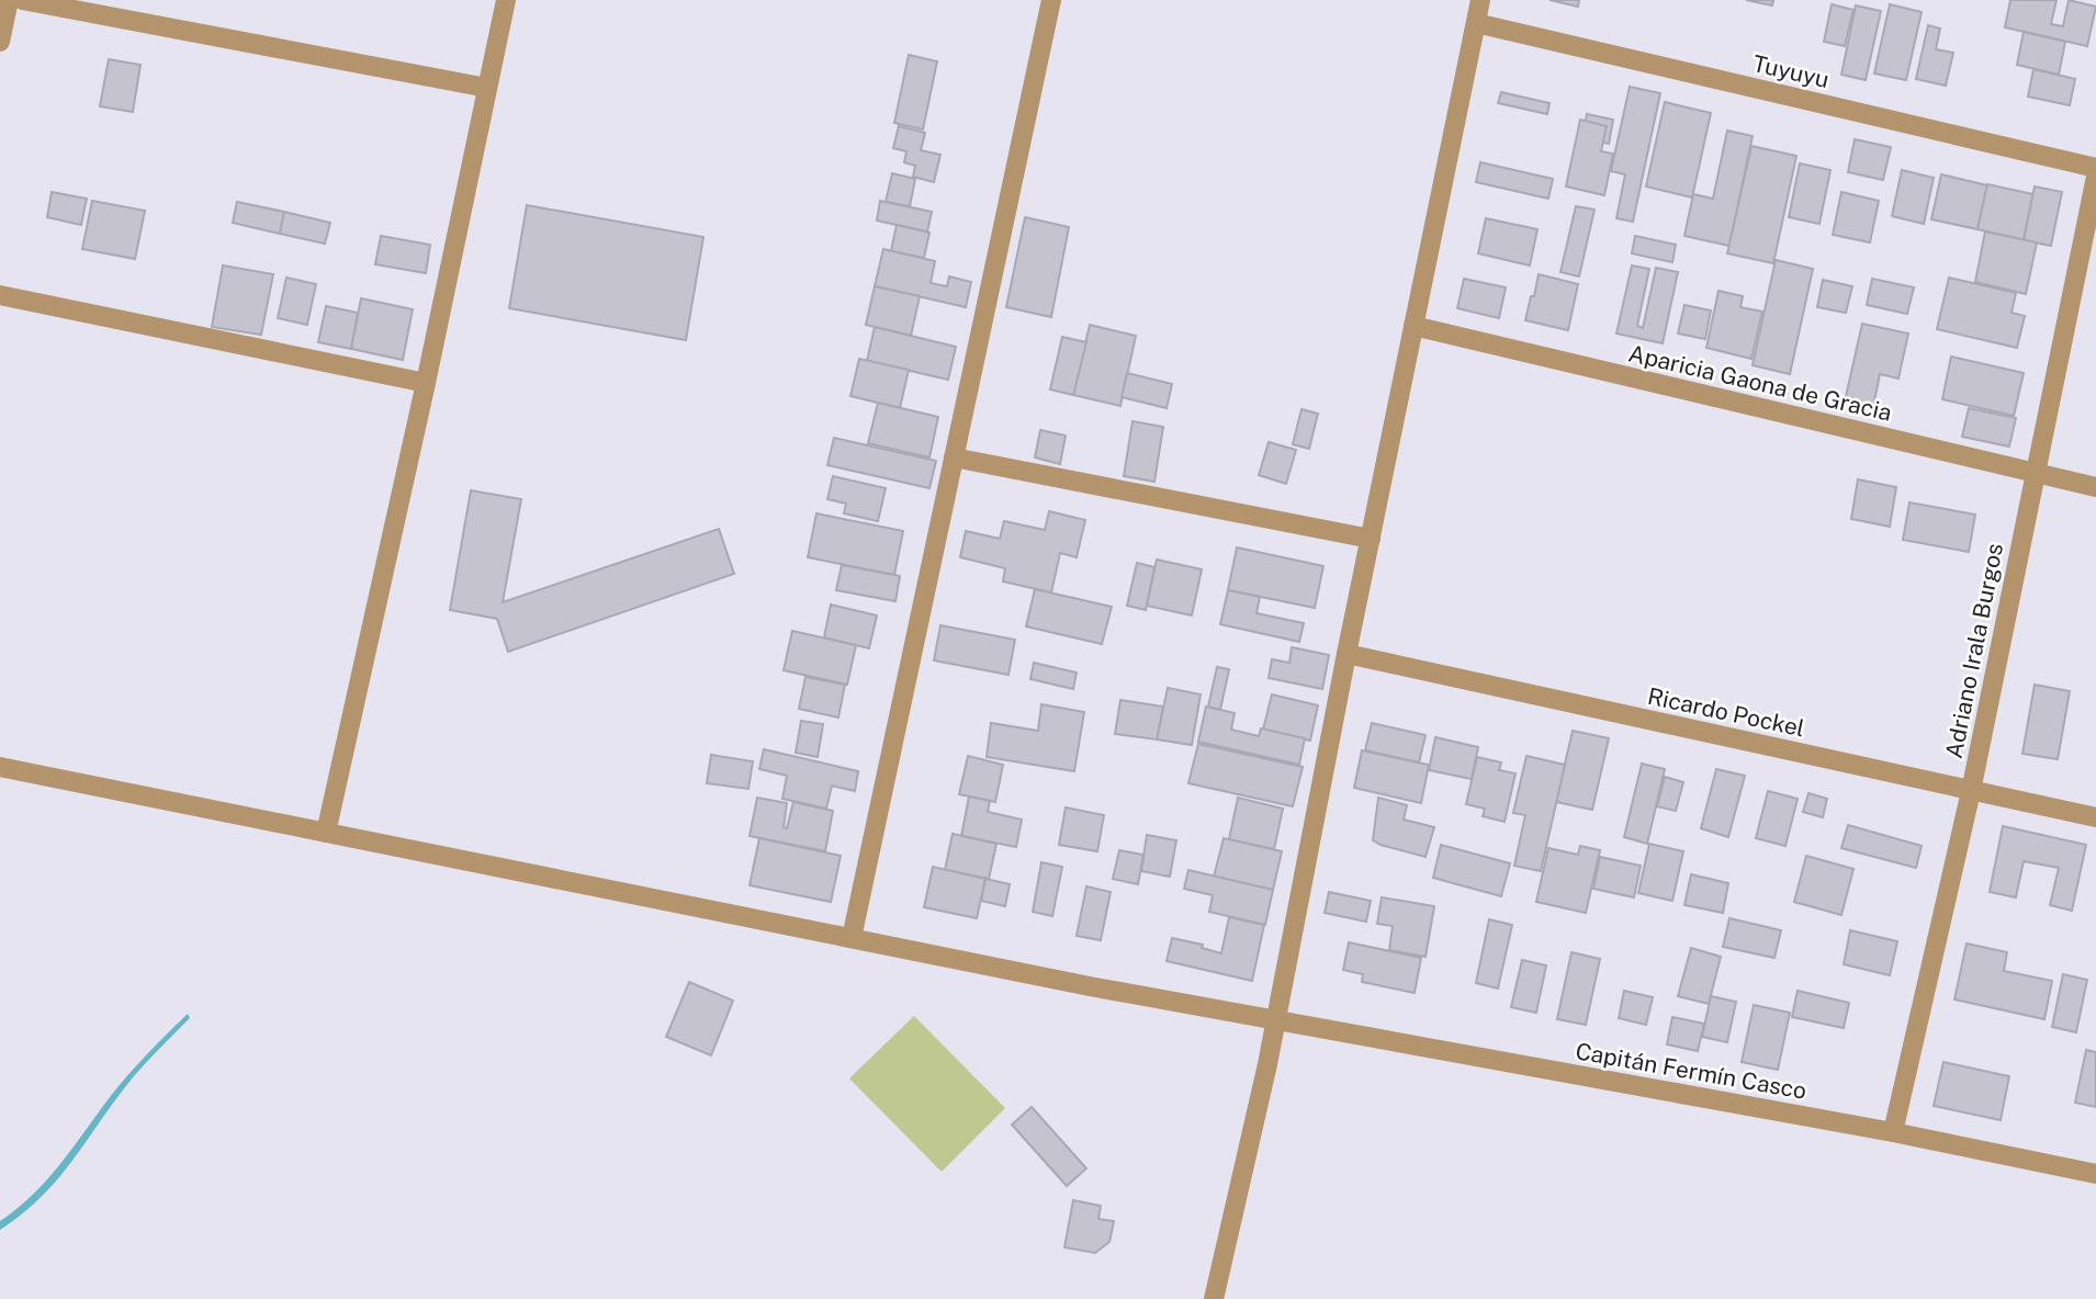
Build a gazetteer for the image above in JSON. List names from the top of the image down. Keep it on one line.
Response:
{"streets":{"street":["Tuyuyu","Aparicia Gaona de Gracia","Adriano Irala Burgos","Ricardo Pockel","Capitán Fermín Casco"]},"crossings":[["Aparicia Gaona de Gracia","Adriano Irala Burgos"],["Adriano Irala Burgos","Ricardo Pockel"],["Adriano Irala Burgos","Capitán Fermín Casco"]]}
